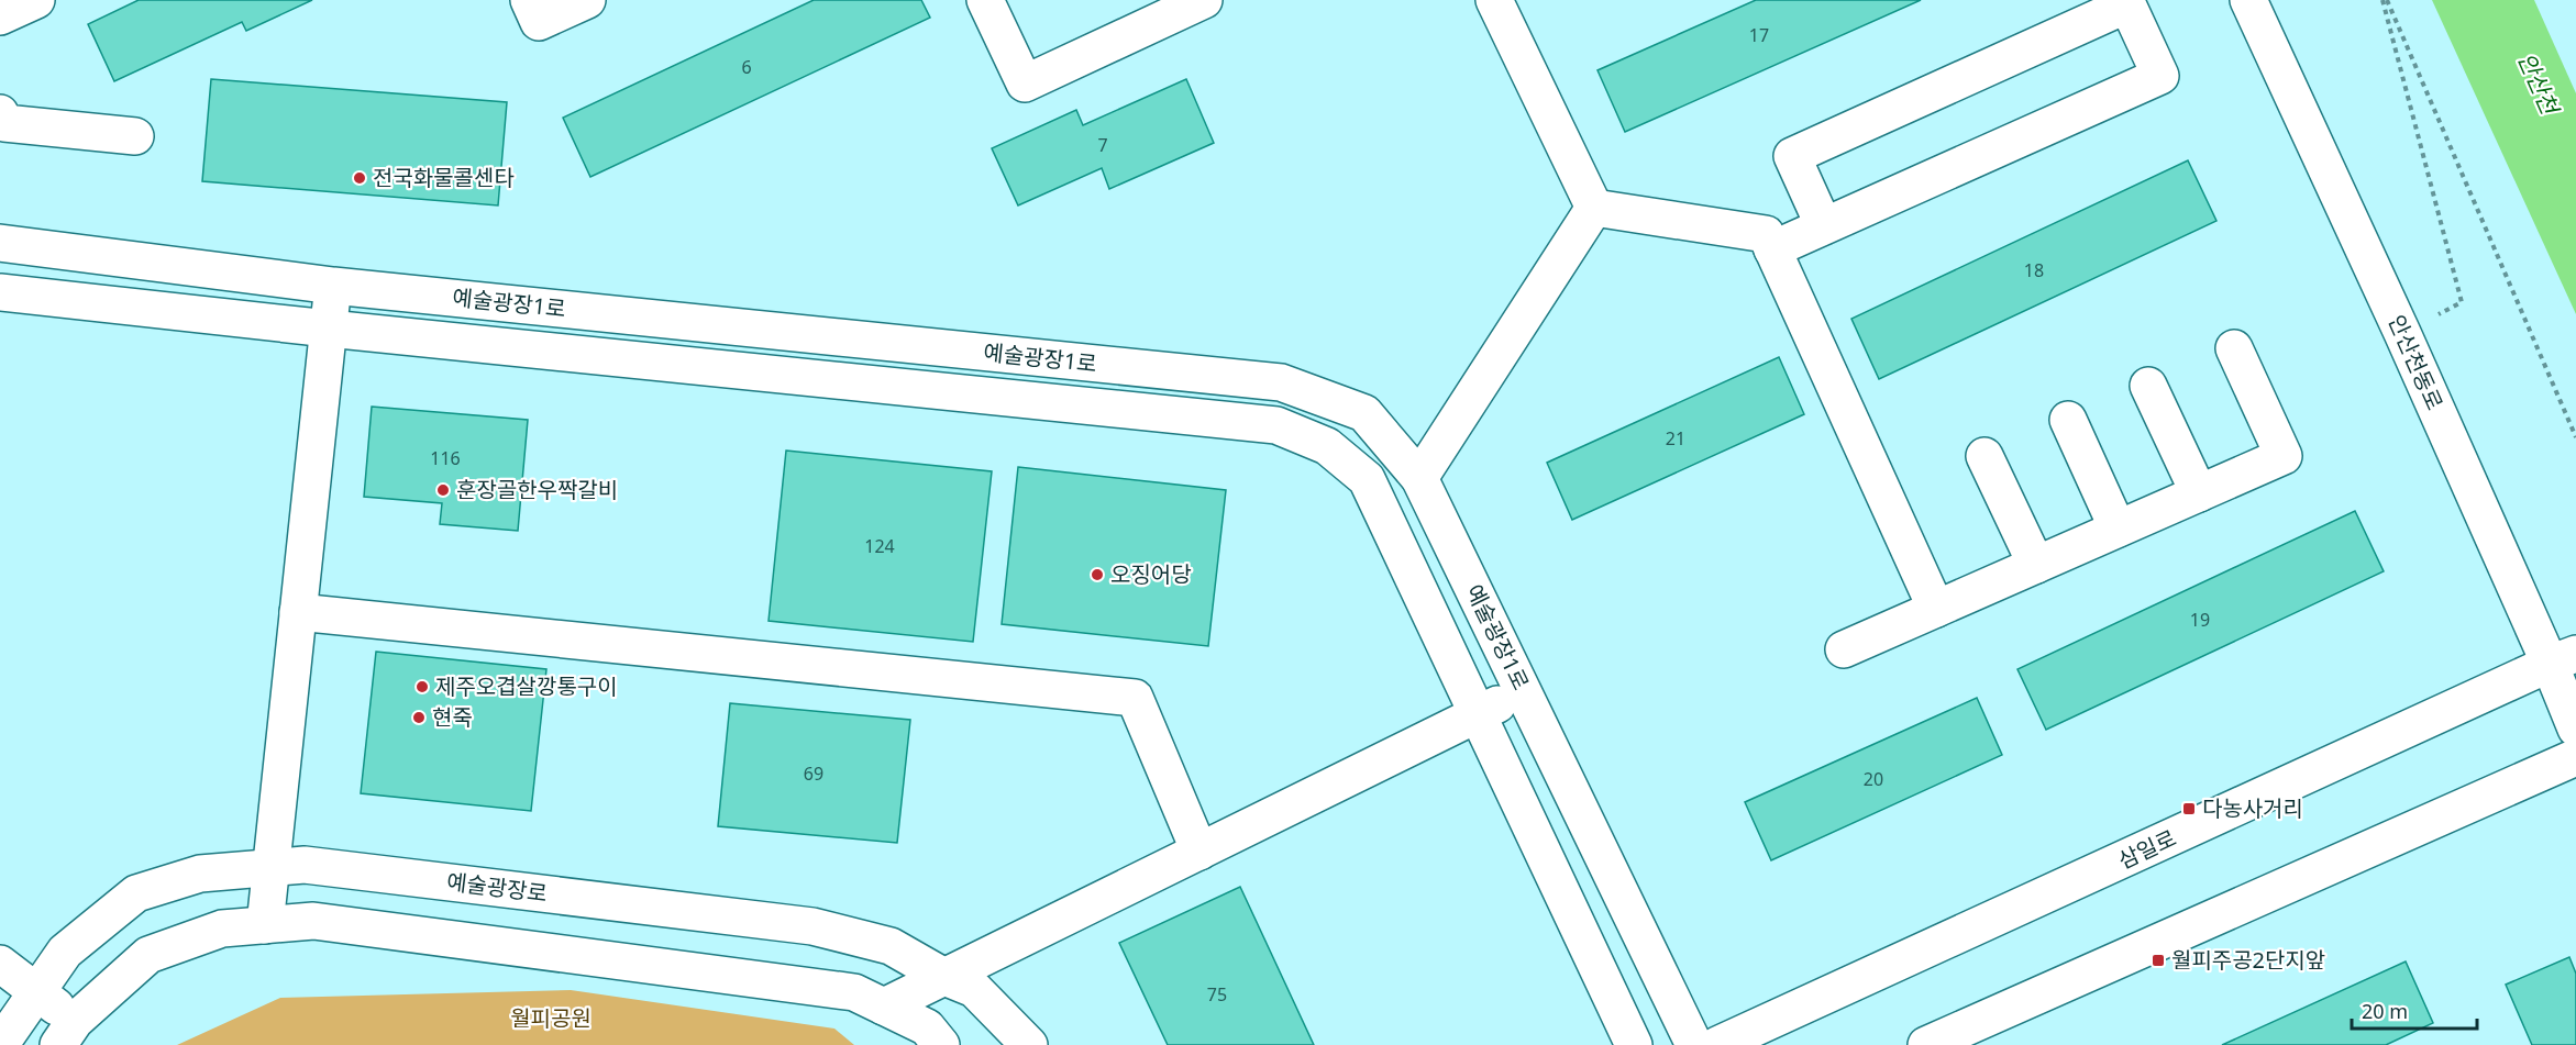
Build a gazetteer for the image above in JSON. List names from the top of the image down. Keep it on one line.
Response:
{"streets":{"street":["예술광장1로","안산천동로","삼일로","예술광장로"]},"crossings":[["안산천동로","삼일로"]],"water":["안산천"],"parks":["월피공원"],"places":{"other":["전국화물콜센타","훈장골한우짝갈비","오징어당","제주오겹살깡통구이","현죽"],"transit":["다농사거리","월피주공2단지앞"]},"house_numbers":["17","6","7","18","21","116","124","19","69","20","75"],"scale_bar":"20 m"}
